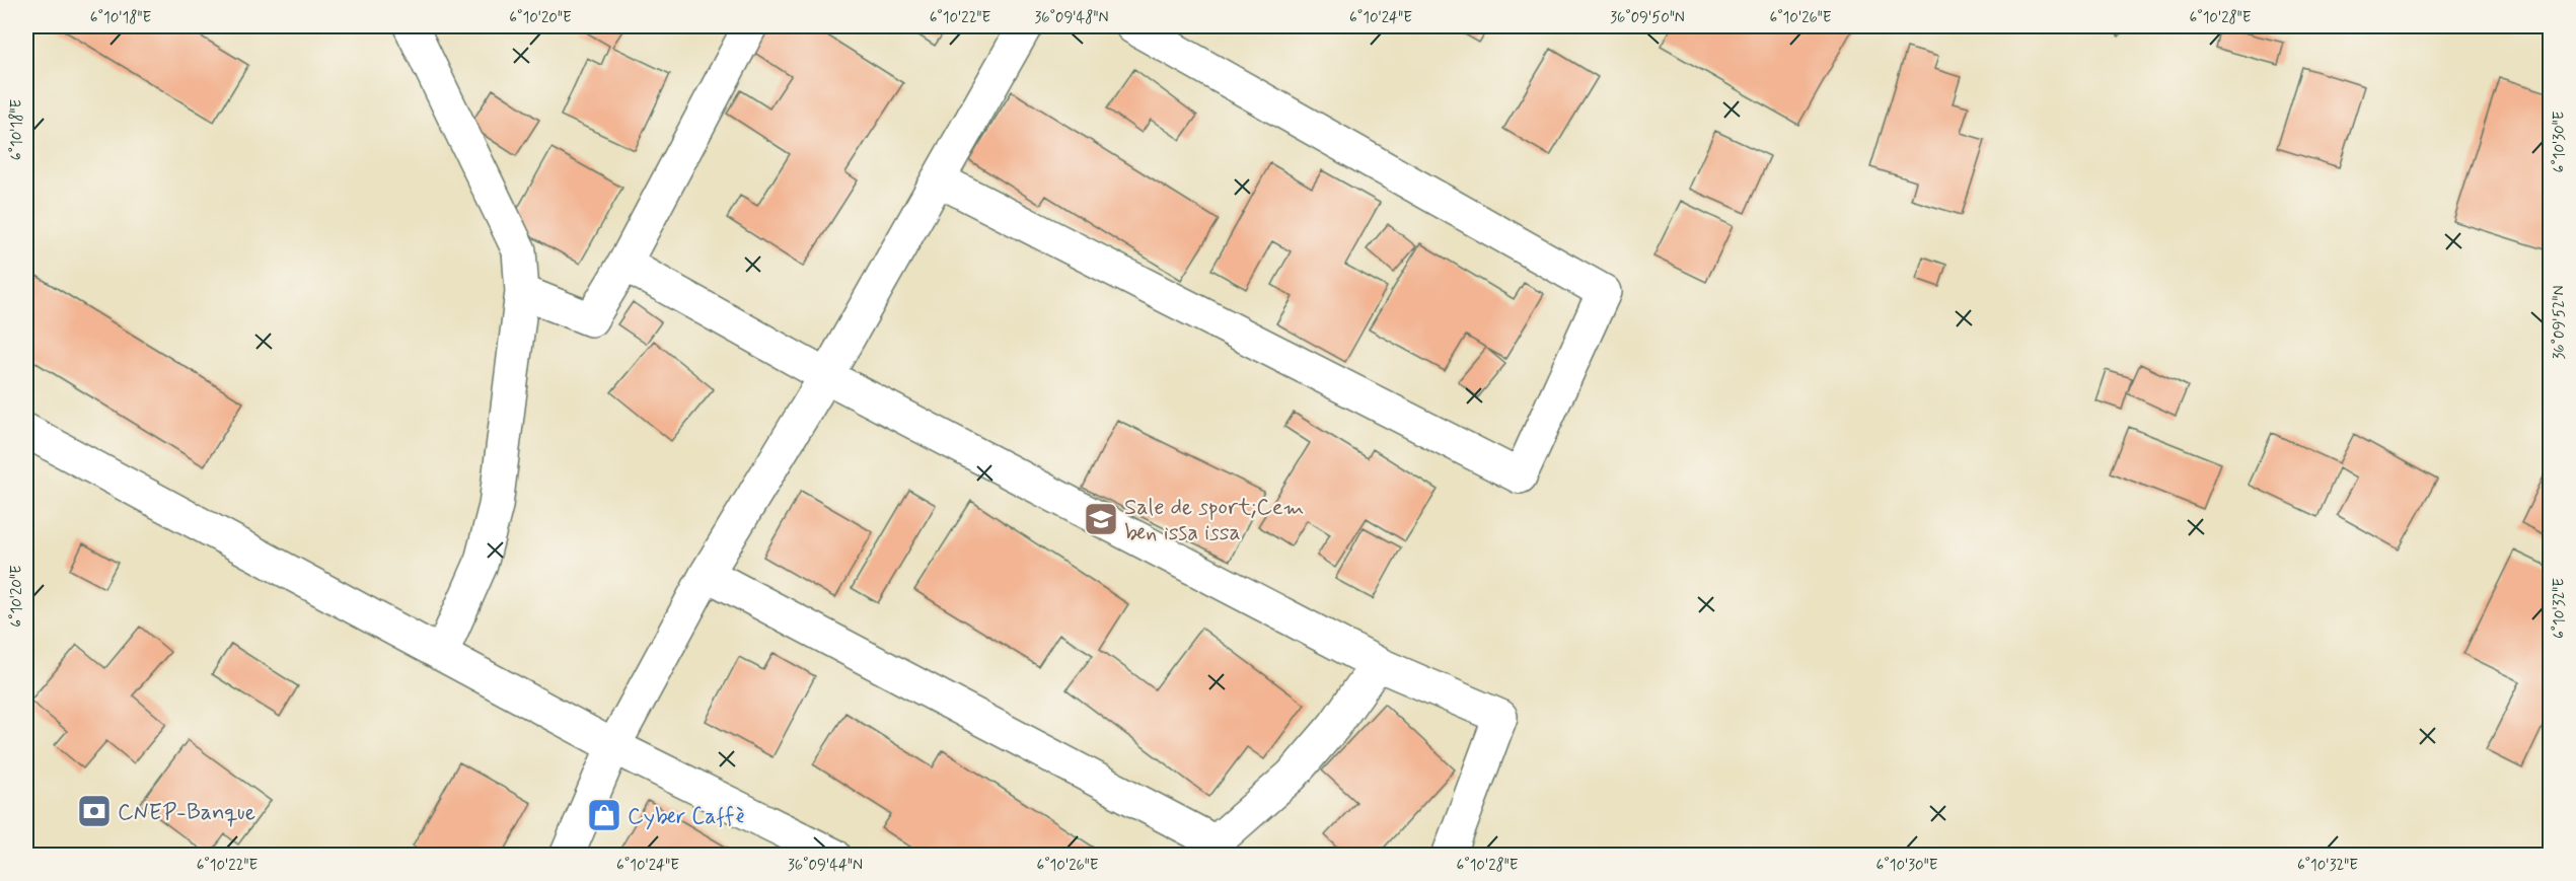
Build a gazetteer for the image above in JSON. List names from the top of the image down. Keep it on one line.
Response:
{"places":{"school or university":["Sale de sport;Cem ben issa issa"],"bank":["CNEP-Banque"],"shop":["Cyber Caffè"]},"coordinates":["6°10'18\"E","6°10'20\"E","6°10'22\"E","36°09'48\"N","6°10'24\"E","36°09'50\"N","6°10'26\"E","6°10'28\"E","6°10'30\"E","36°09'52\"N","6°10'32\"E","36°09'44\"N"]}
